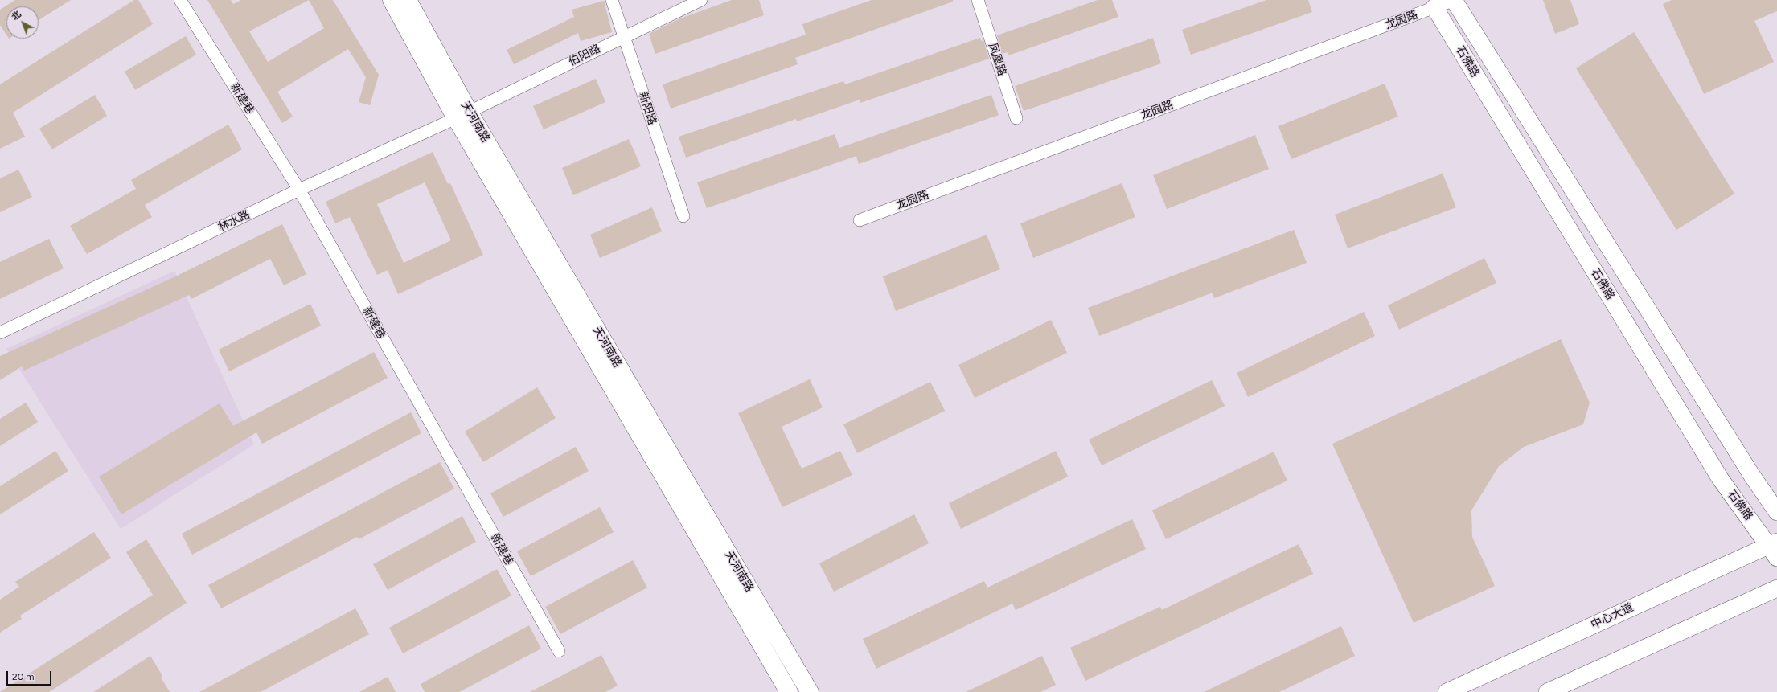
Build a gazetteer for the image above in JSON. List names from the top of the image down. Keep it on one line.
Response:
{"streets":{"main road":["天河南路"],"street":["龙园路","伯阳路","凤凰路","石佛路","新建巷","新阳路","林水路","中心大道"]},"crossings":[["龙园路","石佛路"],["伯阳路","新阳路"],["伯阳路","天河南路"],["伯阳路","林水路"],["石佛路","中心大道"],["新建巷","林水路"],["天河南路","林水路"]],"scale_bar":"20 m","north":"top left"}
